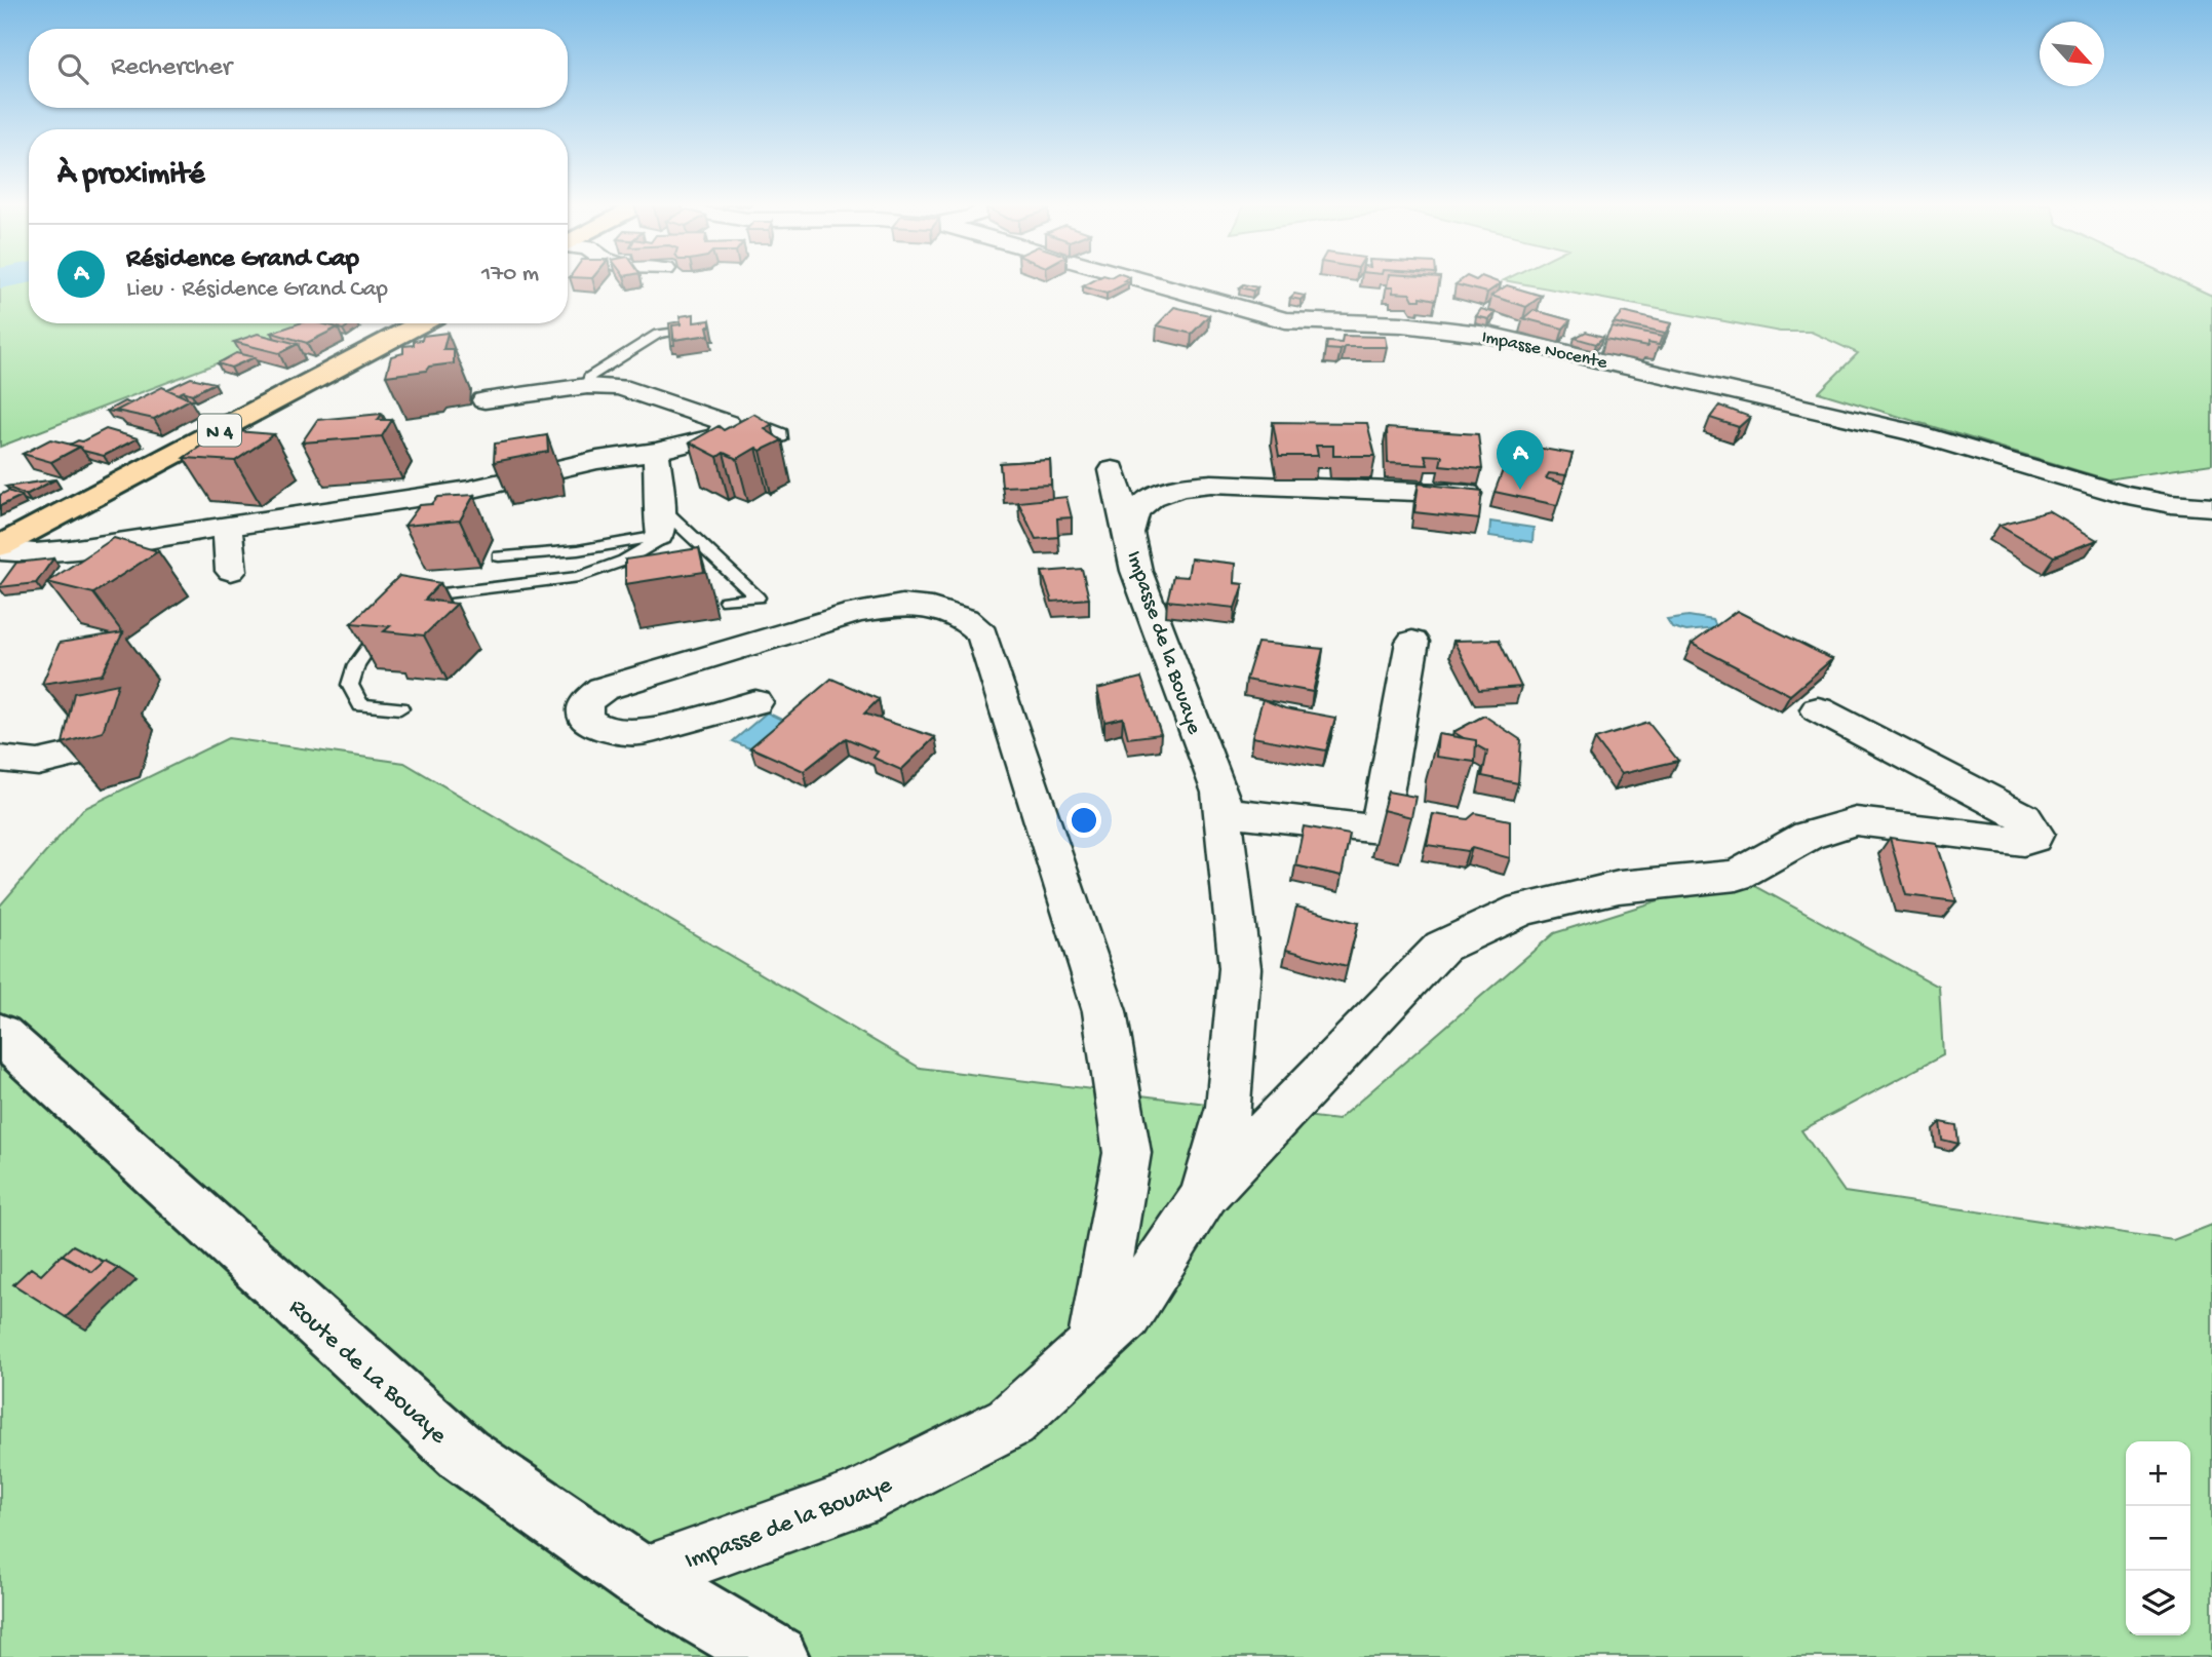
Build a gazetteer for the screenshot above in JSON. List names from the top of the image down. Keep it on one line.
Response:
{"streets":{"highway":["N 4"],"main road":["Route de La Bouaye"],"street":["Impasse Nocente","Impasse de la Bouaye"]},"crossings":[["Impasse de la Bouaye","Route de La Bouaye"]],"north":"bottom right","page":{"search":"Rechercher","heading":"À proximité","list":[{"mark":"A","name":"Résidence Grand Cap","note":"Lieu · Résidence Grand Cap","value":"170 m"}],"pins":"A","map_buttons":["+","−"]}}
